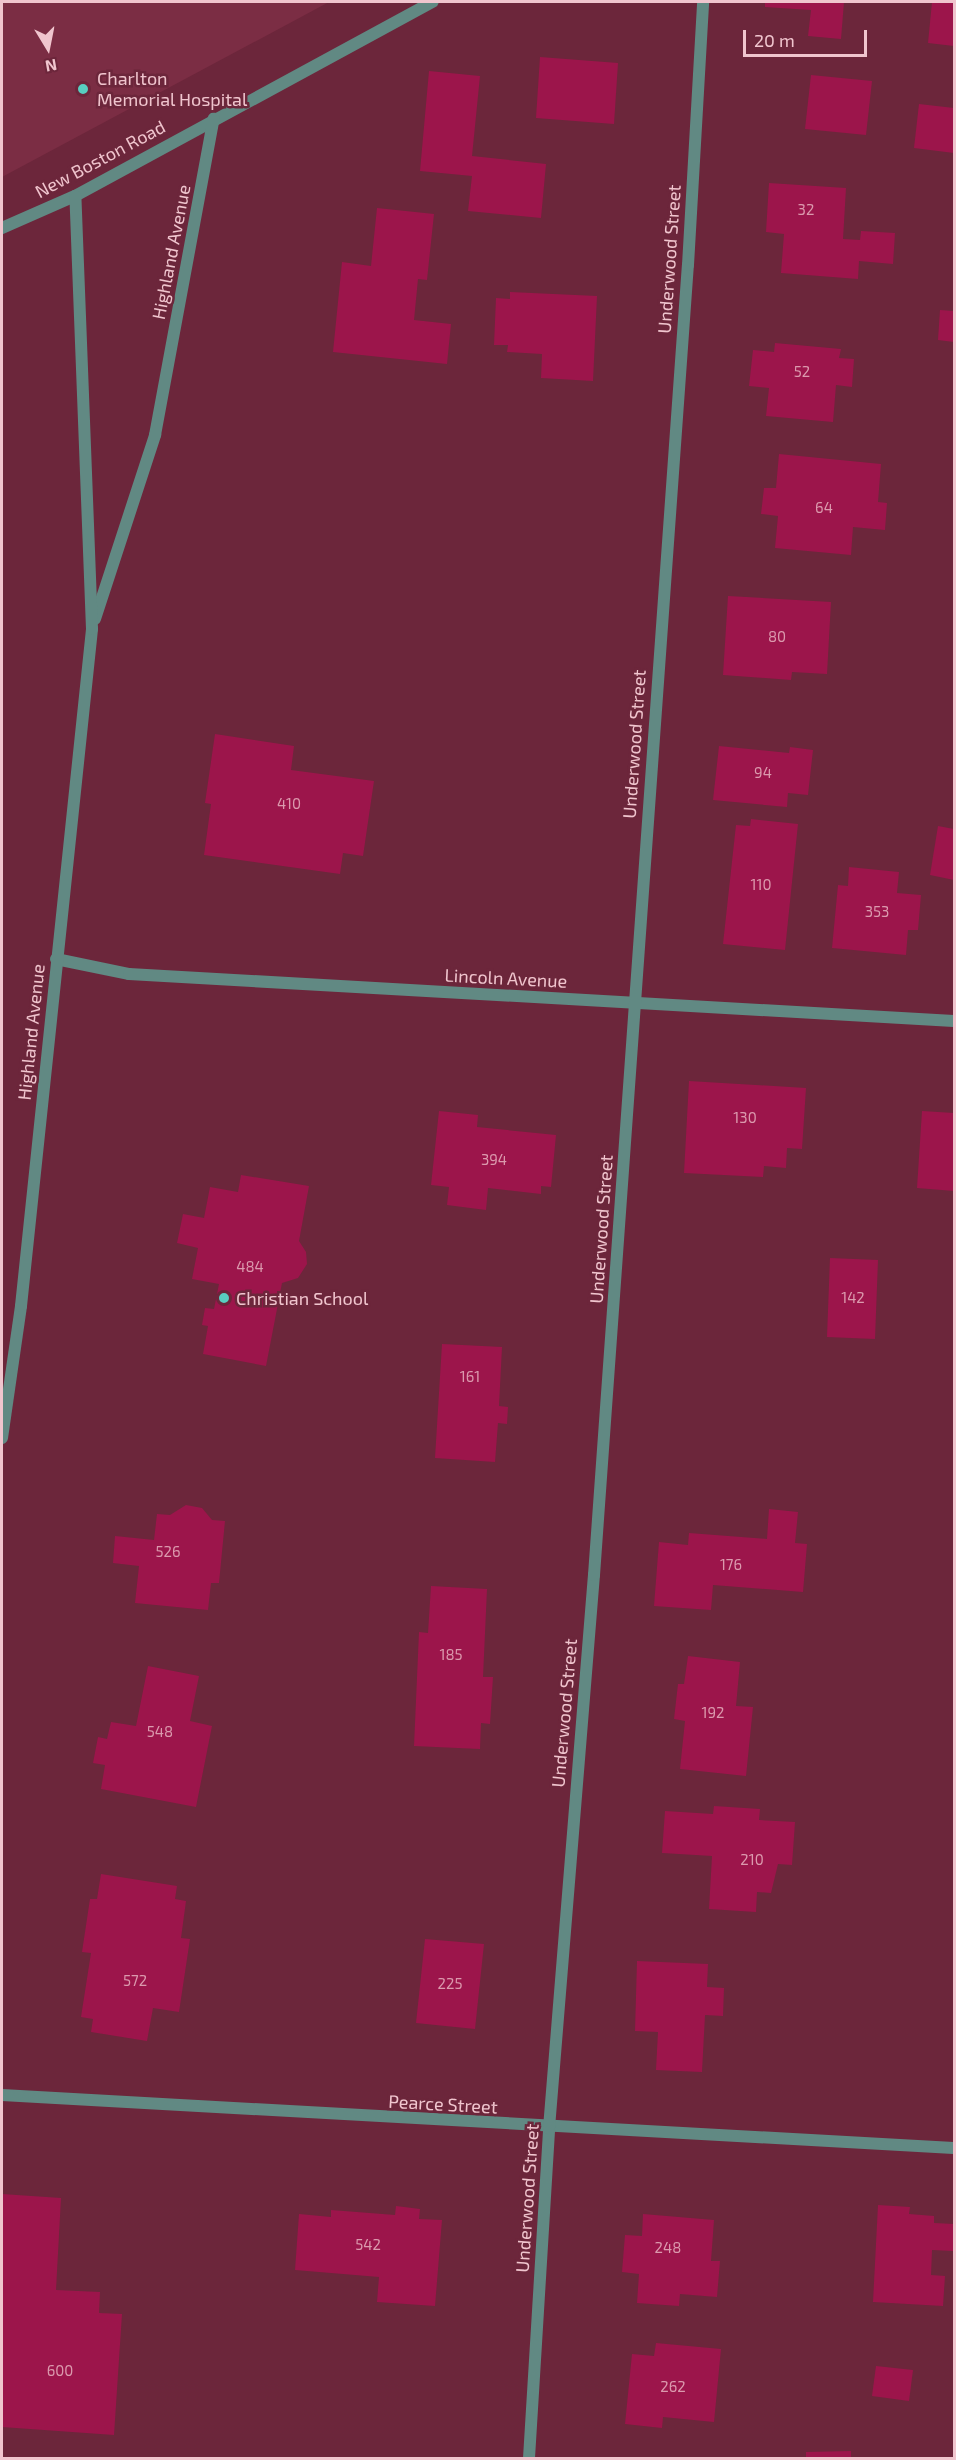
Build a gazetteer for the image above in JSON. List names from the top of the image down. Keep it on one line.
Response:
{"streets":{"street":["New Boston Road","Highland Avenue","Underwood Street","Lincoln Avenue","Pearce Street"]},"crossings":[["New Boston Road","Highland Avenue"],["Highland Avenue","Lincoln Avenue"],["Underwood Street","Lincoln Avenue"],["Underwood Street","Pearce Street"]],"places":["Charlton Memorial Hospital","Christian School"],"house_numbers":["32","52","64","80","94","410","110","353","130","394","484","142","161","526","176","185","192","548","210","572","225","542","248","600","262"],"scale_bar":"20 m","north":"bottom"}
